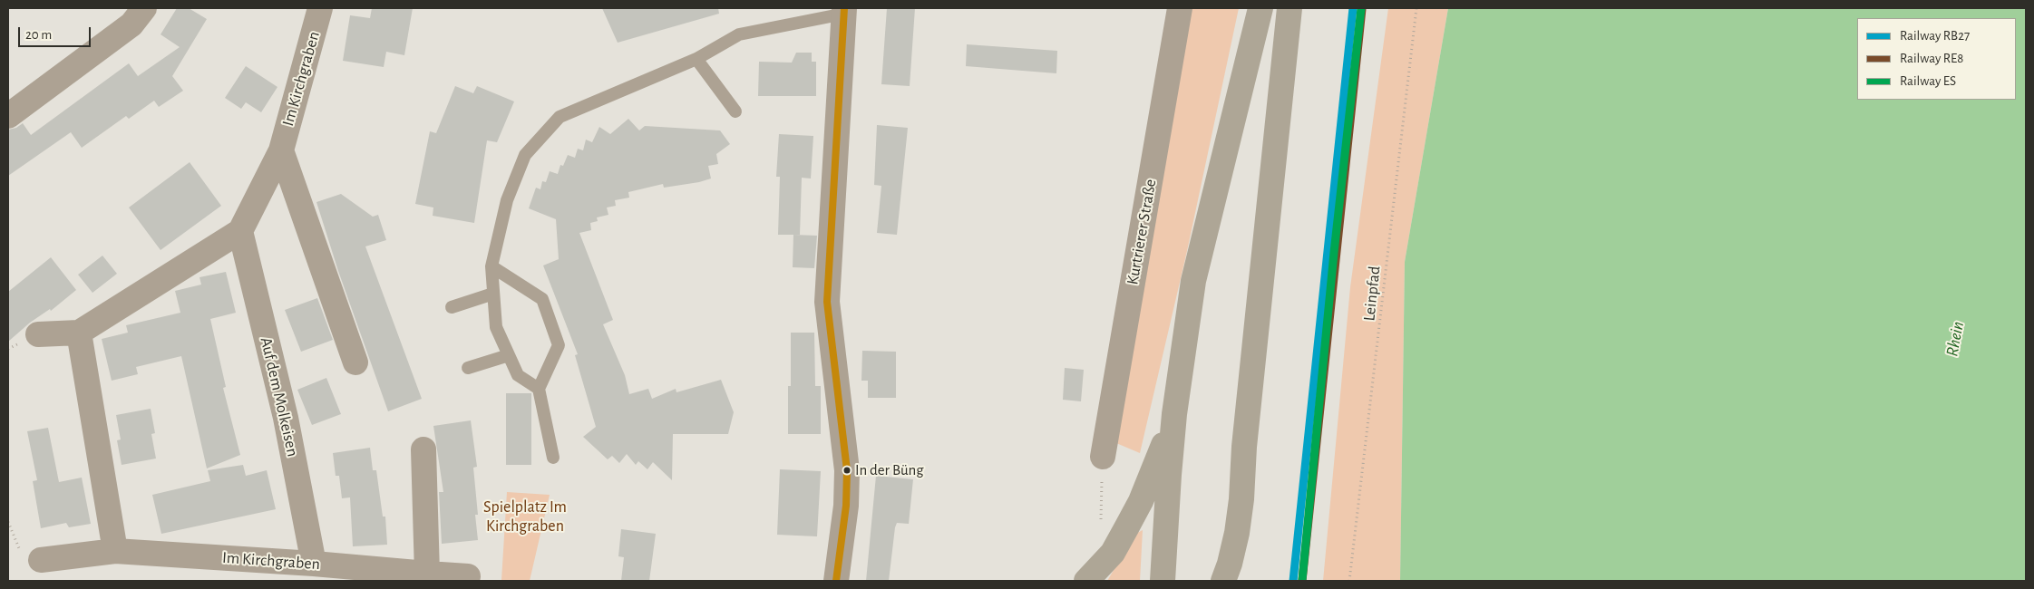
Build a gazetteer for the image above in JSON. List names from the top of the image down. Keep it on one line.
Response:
{"streets":{"street":["Im Kirchgraben","Kurtrierer Straße","Auf dem Molkeisen"],"path":["Leinpfad"]},"crossings":[["Im Kirchgraben","Auf dem Molkeisen"]],"water":["Rhein"],"parks":["Spielplatz Im Kirchgraben"],"places":["In der Büng"],"lines":["rail line RB27","rail line ES","rail line RE8"],"legend":["Railway RB27","Railway RE8","Railway ES"],"scale_bar":"20 m"}
